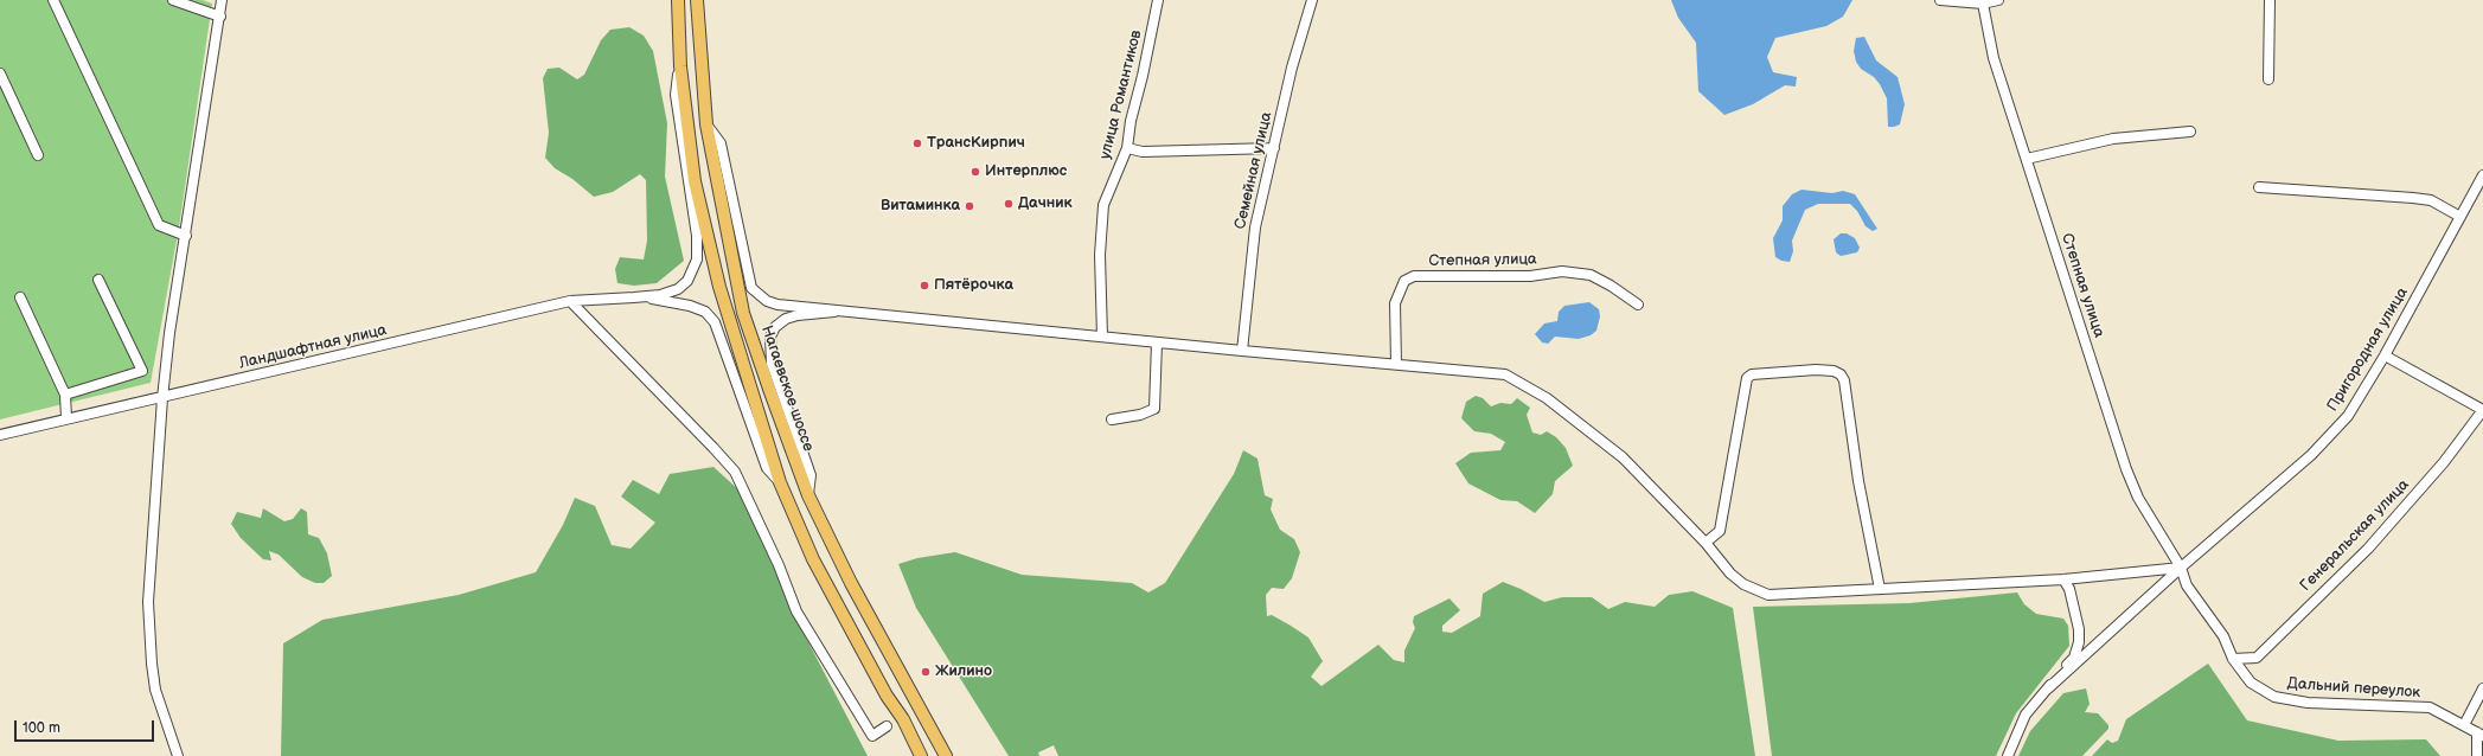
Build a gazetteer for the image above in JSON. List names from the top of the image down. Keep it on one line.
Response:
{"streets":{"main road":["Нагаевское шоссе"],"street":["улица Романтиков","Семейная улица","Степная улица","Ландшафтная улица","Пригородная улица","Генеральская улица","Дальний переулок"]},"crossings":[["Степная улица","Пригородная улица"],["Степная улица","Генеральская улица"],["Степная улица","Дальний переулок"],["Генеральская улица","Дальний переулок"]],"places":["ТрансКирпич","Интерплюс","Дачник","Витаминка","Пятёрочка","Жилино"],"scale_bar":"100 m"}
